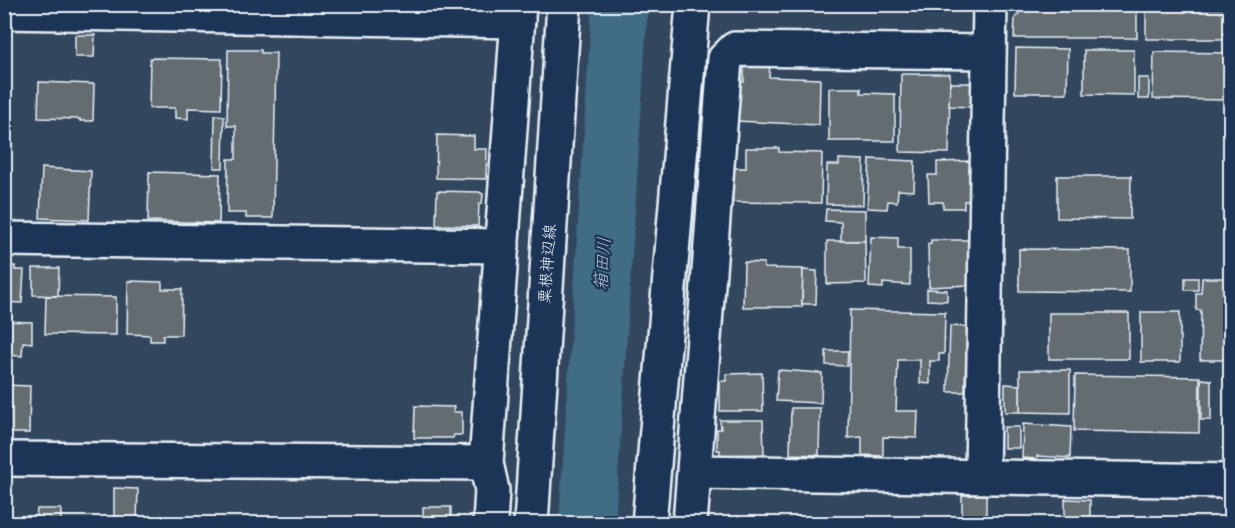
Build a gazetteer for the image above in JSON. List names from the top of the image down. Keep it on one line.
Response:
{"streets":{"street":["粟根神辺線"]},"water":["箱田川"]}
